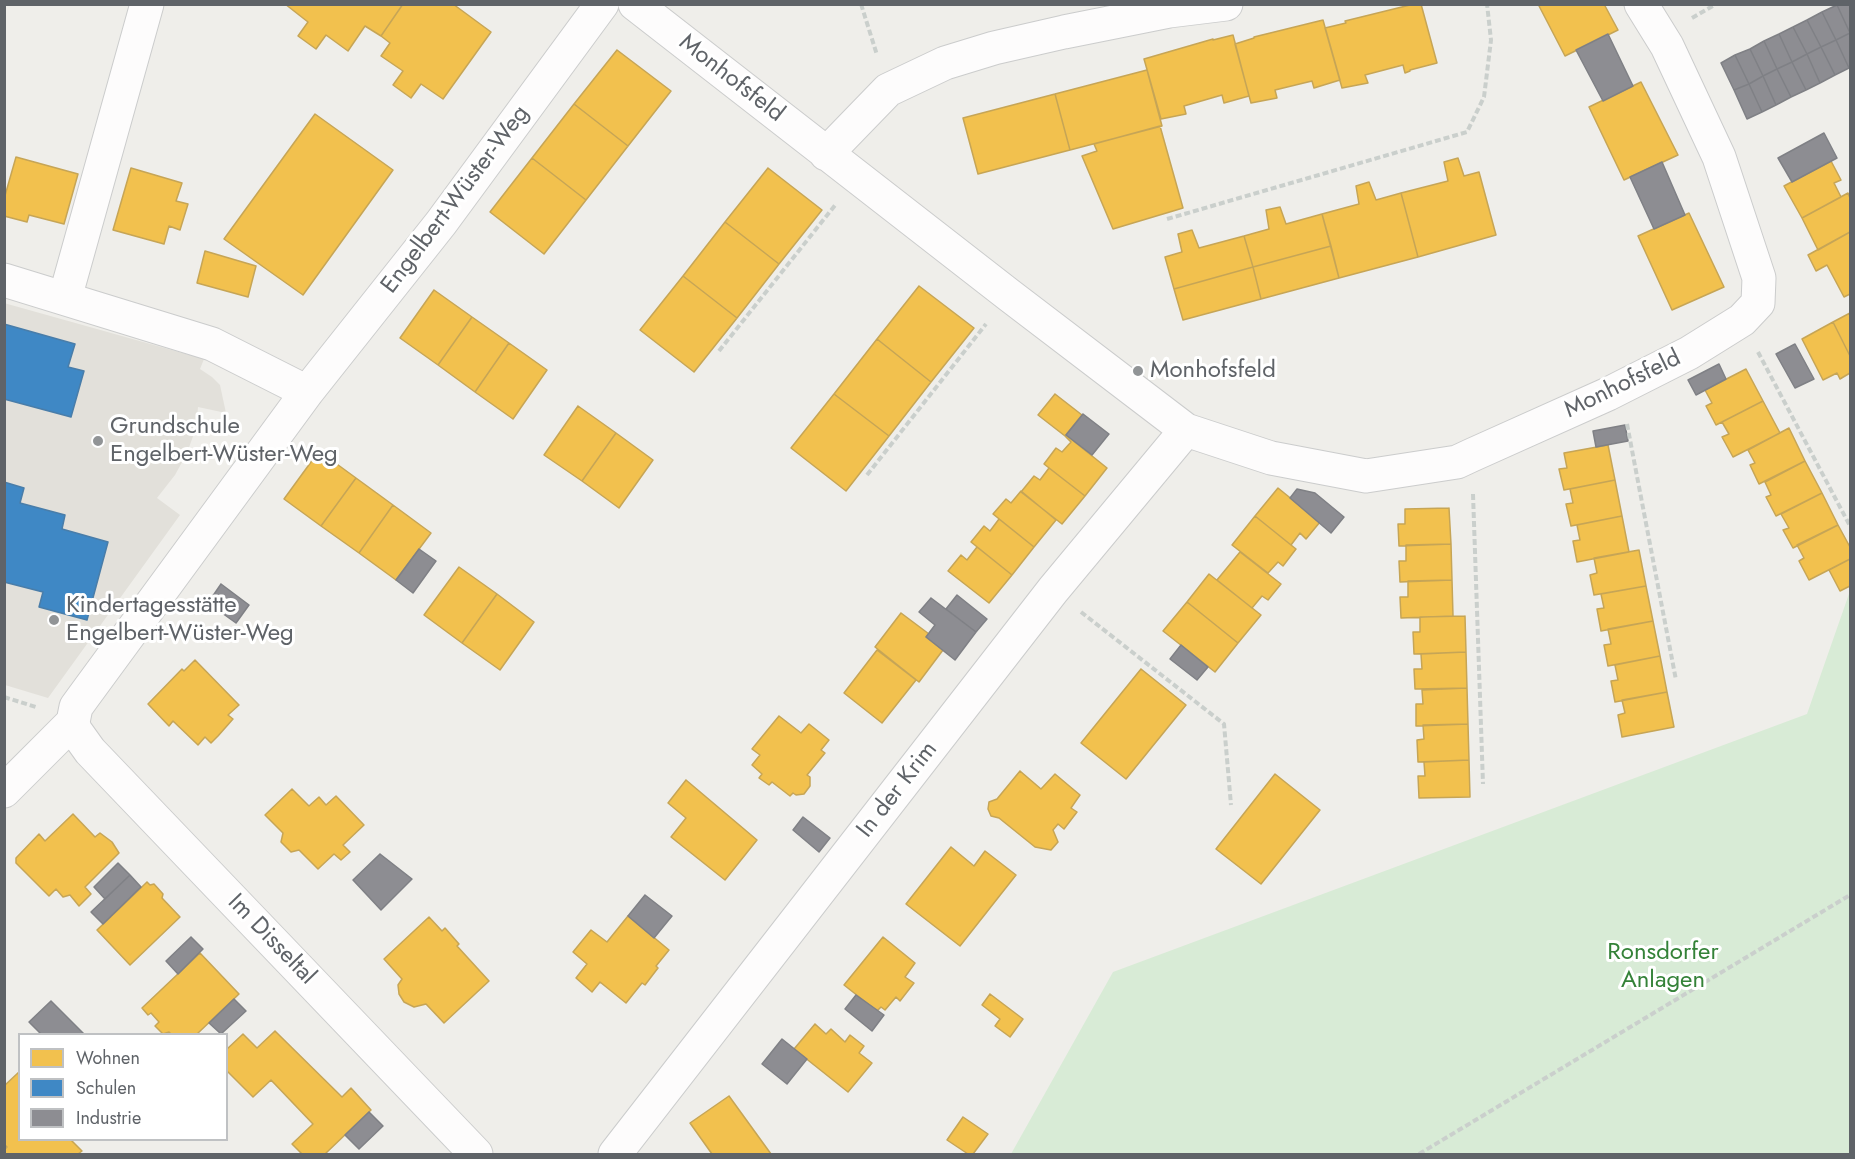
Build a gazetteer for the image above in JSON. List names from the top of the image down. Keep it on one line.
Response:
{"streets":{"street":["Monhofsfeld","Engelbert-Wüster-Weg","In der Krim","Im Disseltal"]},"crossings":[["Monhofsfeld","In der Krim"],["Engelbert-Wüster-Weg","Im Disseltal"]],"parks":["Ronsdorfer Anlagen"],"places":["Monhofsfeld","Grundschule Engelbert-Wüster-Weg","Kindertagesstätte Engelbert-Wüster-Weg"],"legend":["Wohnen","Schulen","Industrie"]}
